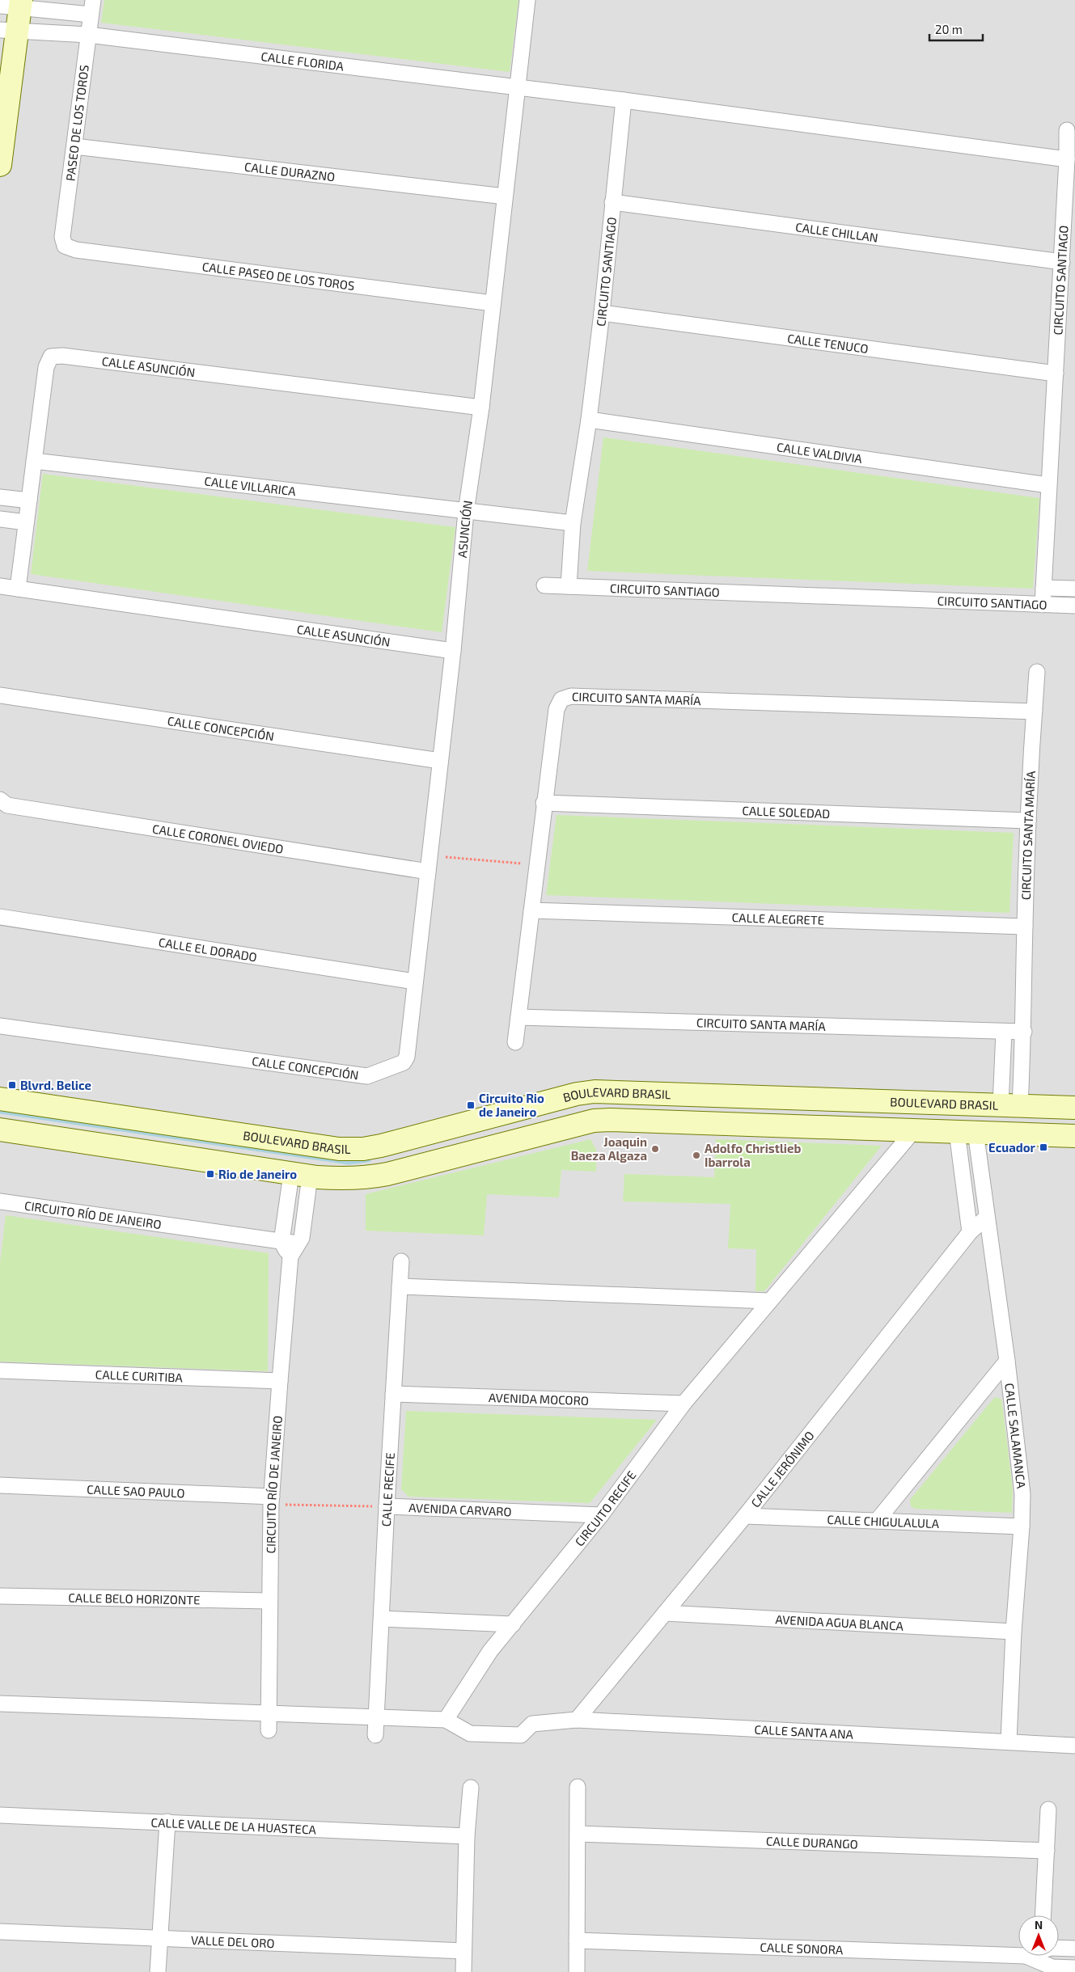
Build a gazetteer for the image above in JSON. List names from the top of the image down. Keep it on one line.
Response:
{"streets":{"main road":["BOULEVARD BRASIL"],"street":["CALLE FLORIDA","PASEO DE LOS TOROS","CALLE DURAZNO","CALLE CHILLAN","CIRCUITO SANTIAGO","CALLE PASEO DE LOS TOROS","CALLE TENUCO","CALLE ASUNCIÓN","CALLE VALDIVIA","CALLE VILLARICA","ASUNCIÓN","CIRCUITO SANTA MARÍA","CALLE CONCEPCIÓN","CALLE SOLEDAD","CALLE CORONEL OVIEDO","CALLE ALEGRETE","CALLE EL DORADO","CIRCUITO RÍO DE JANEIRO","CALLE CURITIBA","AVENIDA MOCORO","CALLE SALAMANCA","CALLE JERÓNIMO","CALLE RECIFE","CALLE SAO PAULO","CIRCUITO RECIFE","AVENIDA CARVARO","CALLE CHIGULALULA","CALLE BELO HORIZONTE","AVENIDA AGUA BLANCA","CALLE SANTA ANA","CALLE VALLE DE LA HUASTECA","CALLE DURANGO","VALLE DEL ORO","CALLE SONORA"]},"crossings":[["CALLE FLORIDA","PASEO DE LOS TOROS"],["PASEO DE LOS TOROS","CALLE DURAZNO"],["PASEO DE LOS TOROS","CALLE PASEO DE LOS TOROS"],["CALLE CHILLAN","CIRCUITO SANTIAGO"],["CIRCUITO SANTIAGO","CALLE TENUCO"],["CIRCUITO SANTIAGO","CALLE VALDIVIA"],["CIRCUITO SANTIAGO","CALLE VILLARICA"],["CALLE ASUNCIÓN","CALLE VILLARICA"],["CALLE ASUNCIÓN","ASUNCIÓN"],["CALLE ASUNCIÓN","CALLE CONCEPCIÓN"],["CALLE VILLARICA","ASUNCIÓN"],["ASUNCIÓN","CALLE CONCEPCIÓN"],["CIRCUITO SANTA MARÍA","CALLE SOLEDAD"],["CIRCUITO SANTA MARÍA","CALLE ALEGRETE"],["CIRCUITO SANTA MARÍA","BOULEVARD BRASIL"],["CALLE CONCEPCIÓN","CALLE CORONEL OVIEDO"],["CALLE CONCEPCIÓN","CALLE EL DORADO"],["BOULEVARD BRASIL","CALLE SALAMANCA"],["BOULEVARD BRASIL","CIRCUITO RECIFE"],["CIRCUITO RÍO DE JANEIRO","CALLE CURITIBA"],["CIRCUITO RÍO DE JANEIRO","CALLE SAO PAULO"],["CIRCUITO RÍO DE JANEIRO","CALLE BELO HORIZONTE"],["AVENIDA MOCORO","CALLE RECIFE"],["AVENIDA MOCORO","CIRCUITO RECIFE"],["CALLE SALAMANCA","CALLE JERÓNIMO"],["CALLE SALAMANCA","CALLE CHIGULALULA"],["CALLE SALAMANCA","AVENIDA AGUA BLANCA"],["CALLE SALAMANCA","CALLE SANTA ANA"],["CALLE JERÓNIMO","CALLE CHIGULALULA"],["CALLE JERÓNIMO","AVENIDA AGUA BLANCA"],["CALLE JERÓNIMO","CALLE SANTA ANA"],["CALLE RECIFE","AVENIDA CARVARO"],["CIRCUITO RECIFE","AVENIDA CARVARO"],["CIRCUITO RECIFE","CALLE SANTA ANA"]],"places":{"transit":["Blvrd. Belice","Circuito Rio de Janeiro","Ecuador","Rio de Janeiro"],"other":["Joaquin Baeza Algaza","Adolfo Christlieb Ibarrola"]},"scale_bar":"20 m","north":"top"}
